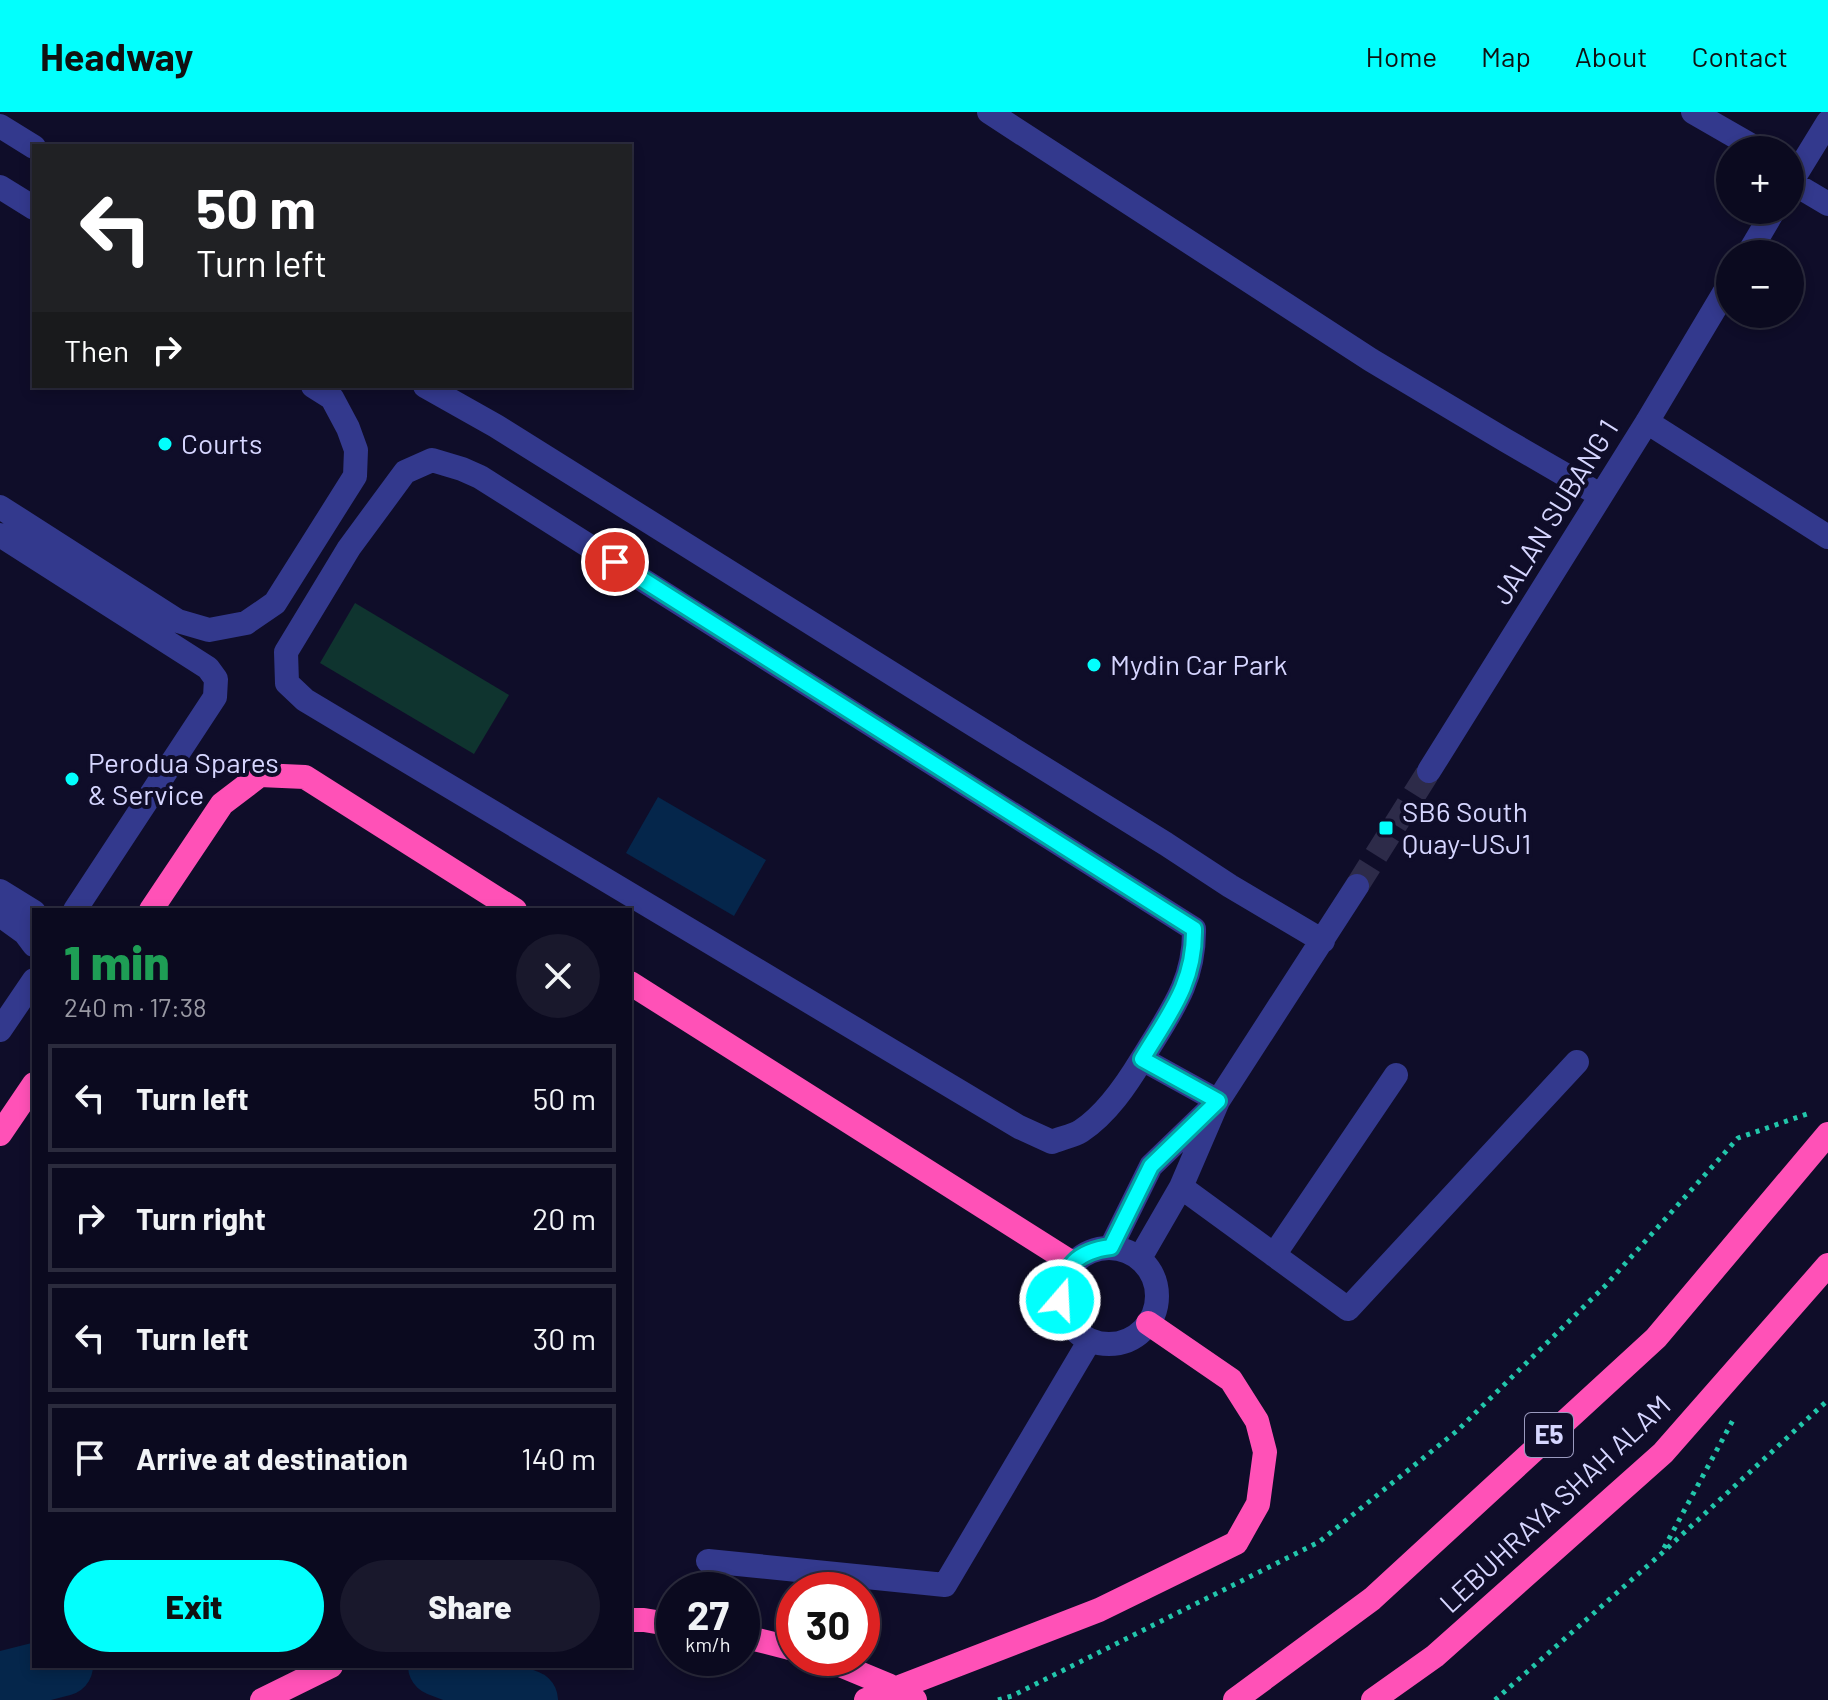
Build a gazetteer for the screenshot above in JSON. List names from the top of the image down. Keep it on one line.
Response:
{"streets":{"highway":["E5","LEBUHRAYA SHAH ALAM"],"street":["JALAN SUBANG 1"]},"places":{"other":["Courts","Mydin Car Park","Perodua Spares & Service"],"transit":["SB6 South Quay-USJ1"]},"page":{"header":"Headway","nav":["Home","Map","About","Contact"],"map_buttons":["+","−"],"turn":["50 m","Turn left"],"then":"Then","heading":["1 min","240 m · 17:38"],"list":[{"name":"Turn left","value":"50 m"},{"name":"Turn right","value":"20 m"},{"name":"Turn left","value":"30 m"},{"name":"Arrive at destination","value":"140 m"}],"buttons":["Exit","Share"],"speed":"27 km/h","limit":"30"}}
